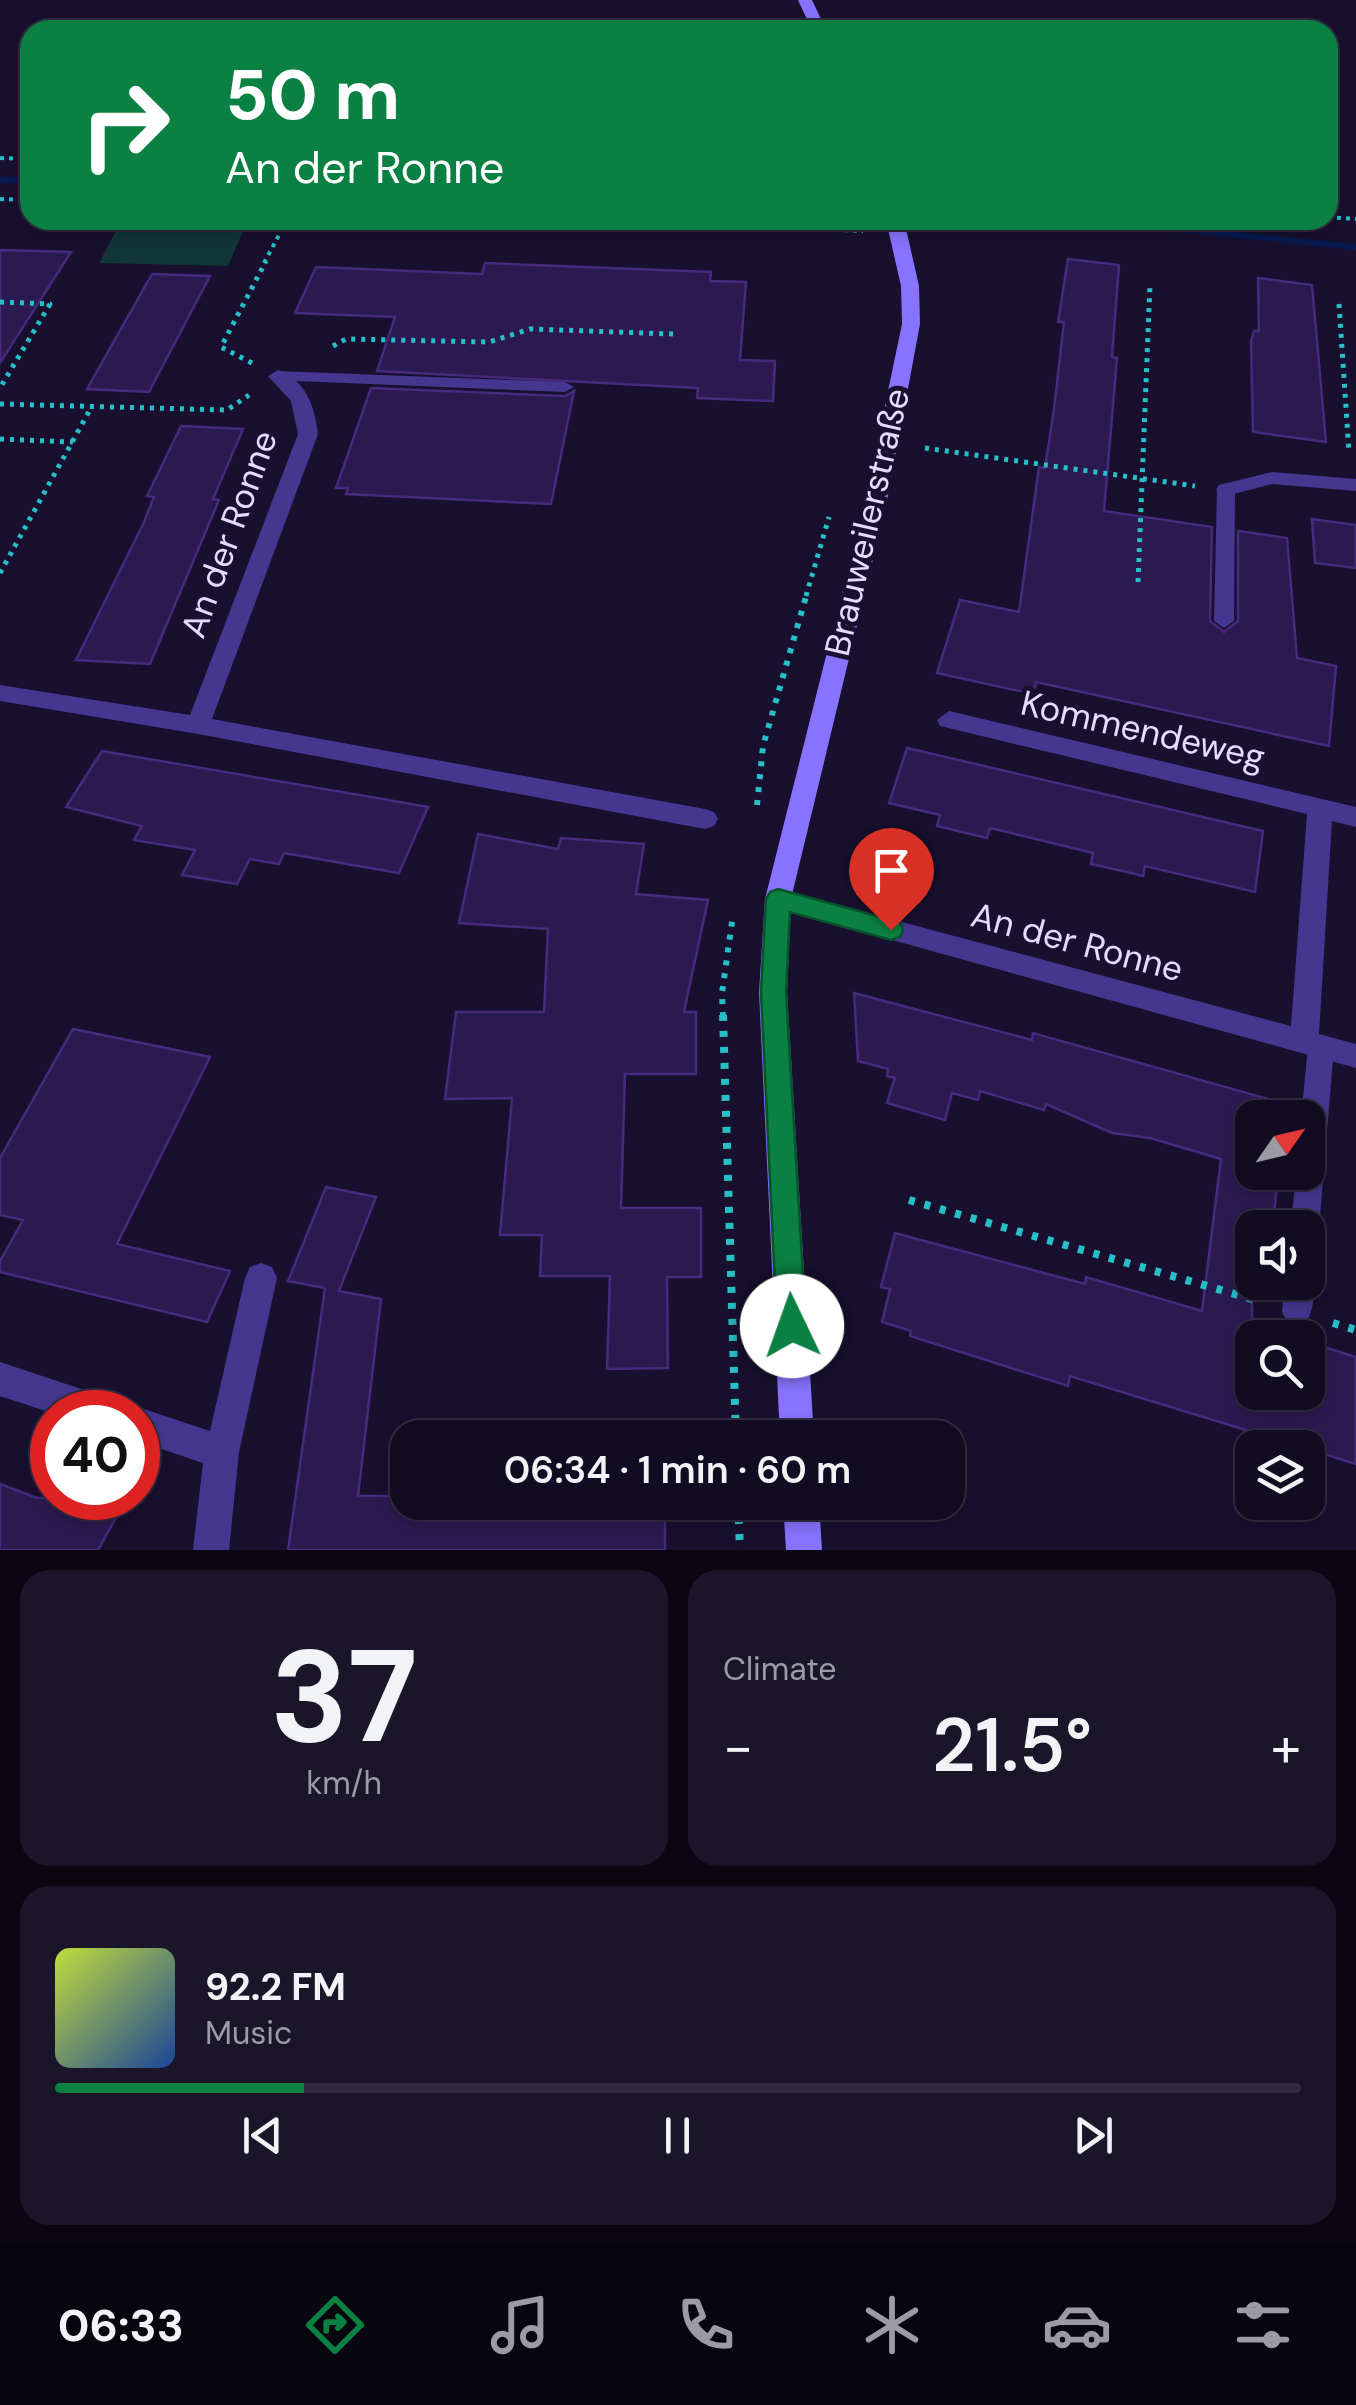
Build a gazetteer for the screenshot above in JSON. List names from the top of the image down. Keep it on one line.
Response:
{"streets":{"street":["Brauweilerstraße","An der Ronne","Kommendeweg"]},"crossings":[["Brauweilerstraße","An der Ronne"]],"north":"top right","page":{"turn":["50 m","An der Ronne"],"limit":"40","trip":"06:34 · 1 min · 60 m","tile":[["37","km/h"],"Climate"],"heat":["−","21.5°","+"],"song":["92.2 FM","Music"],"tabs":"06:33"}}
